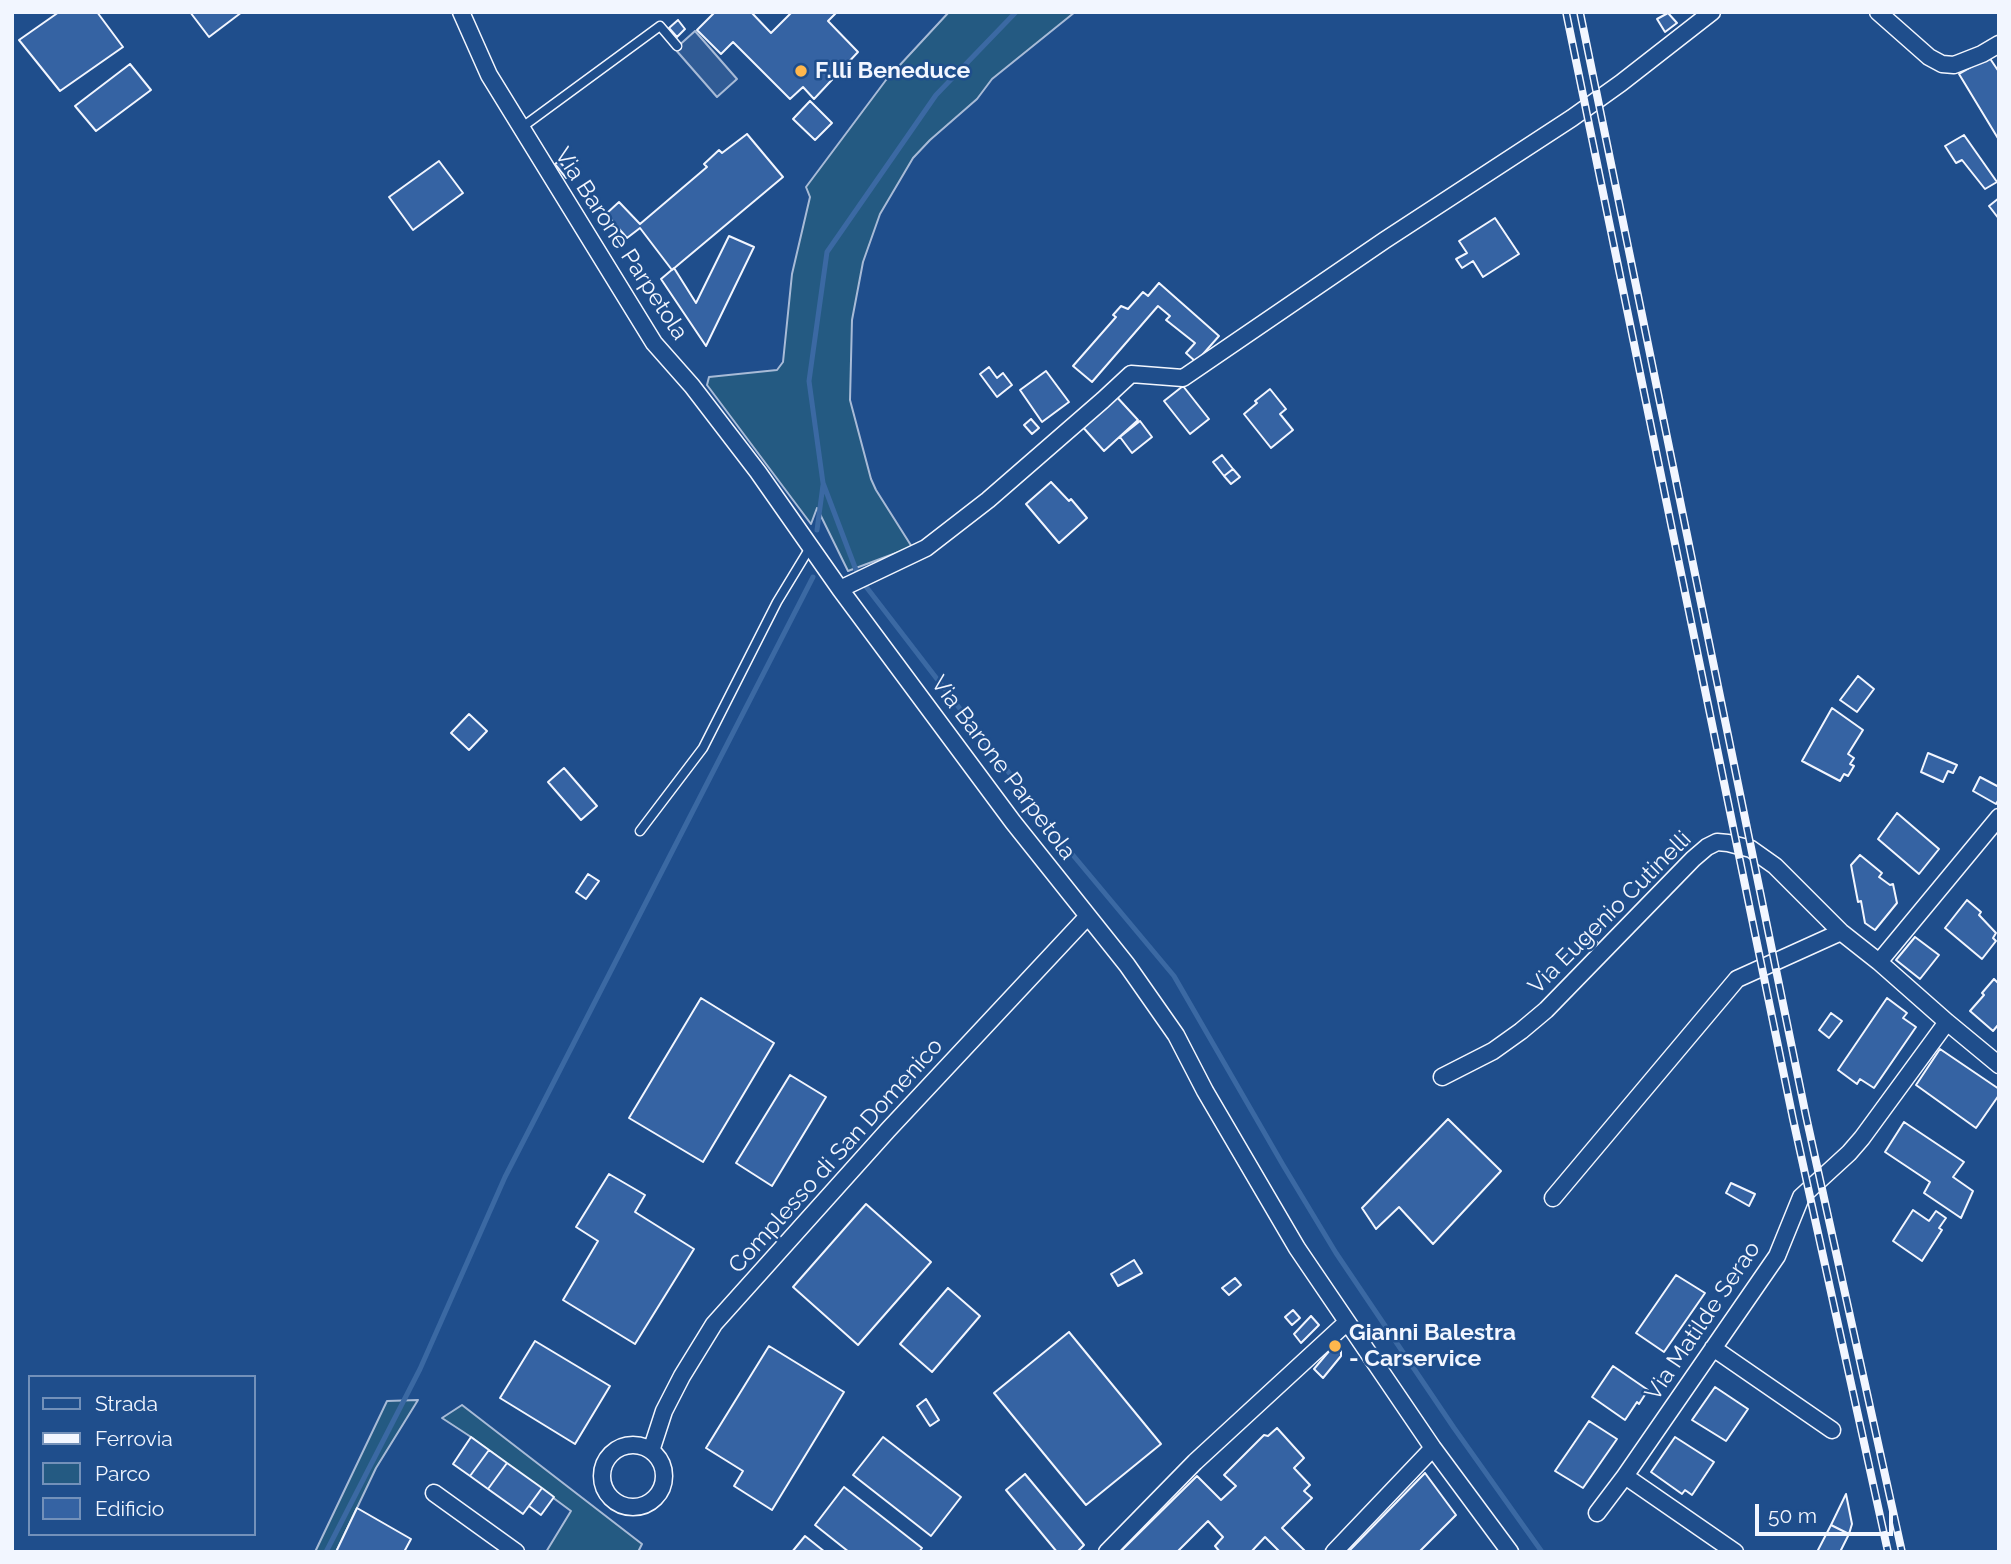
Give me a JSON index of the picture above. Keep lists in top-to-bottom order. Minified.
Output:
{"streets":{"street":["Via Barone Parpetola","Via Eugenio Cutinelli","Complesso di San Domenico","Via Matilde Serao"]},"crossings":[["Via Barone Parpetola","Complesso di San Domenico"],["Via Eugenio Cutinelli","Via Matilde Serao"]],"places":["F.lli Beneduce","Gianni Balestra - Carservice"],"legend":["Strada","Ferrovia","Parco","Edificio"],"scale_bar":"50 m"}
